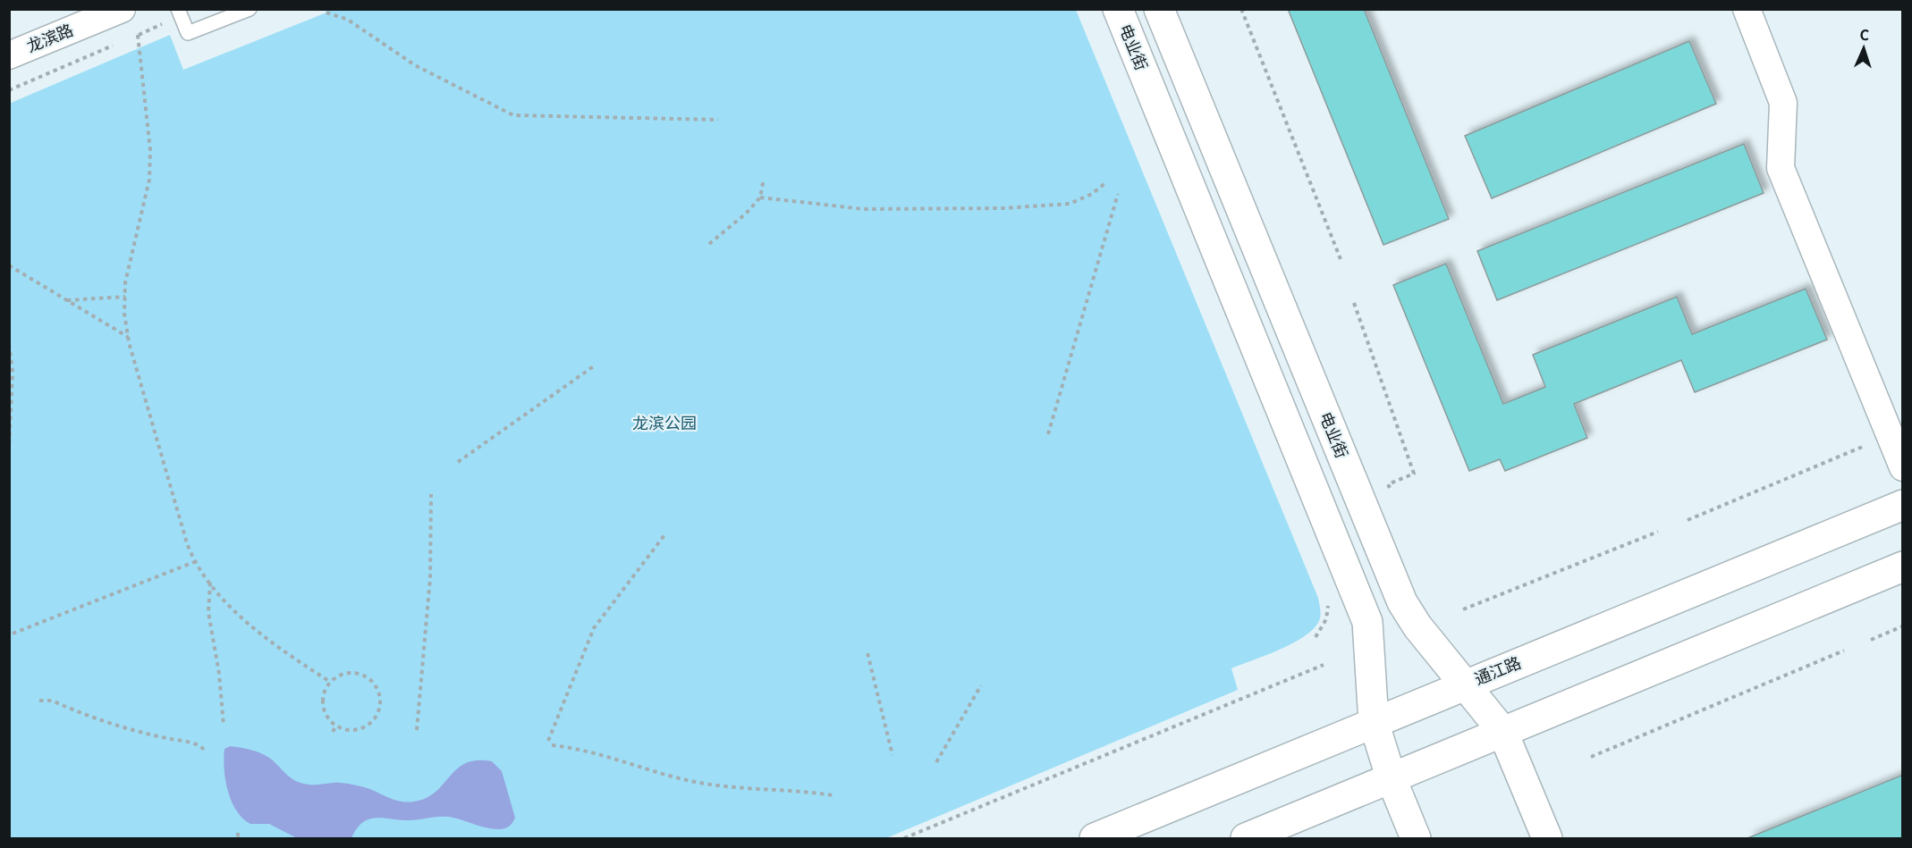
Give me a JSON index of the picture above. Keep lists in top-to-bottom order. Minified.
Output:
{"streets":{"main road":["电业街","通江路"],"street":["龙滨路"]},"crossings":[["电业街","通江路"]],"parks":["龙滨公园"],"north":"top"}
